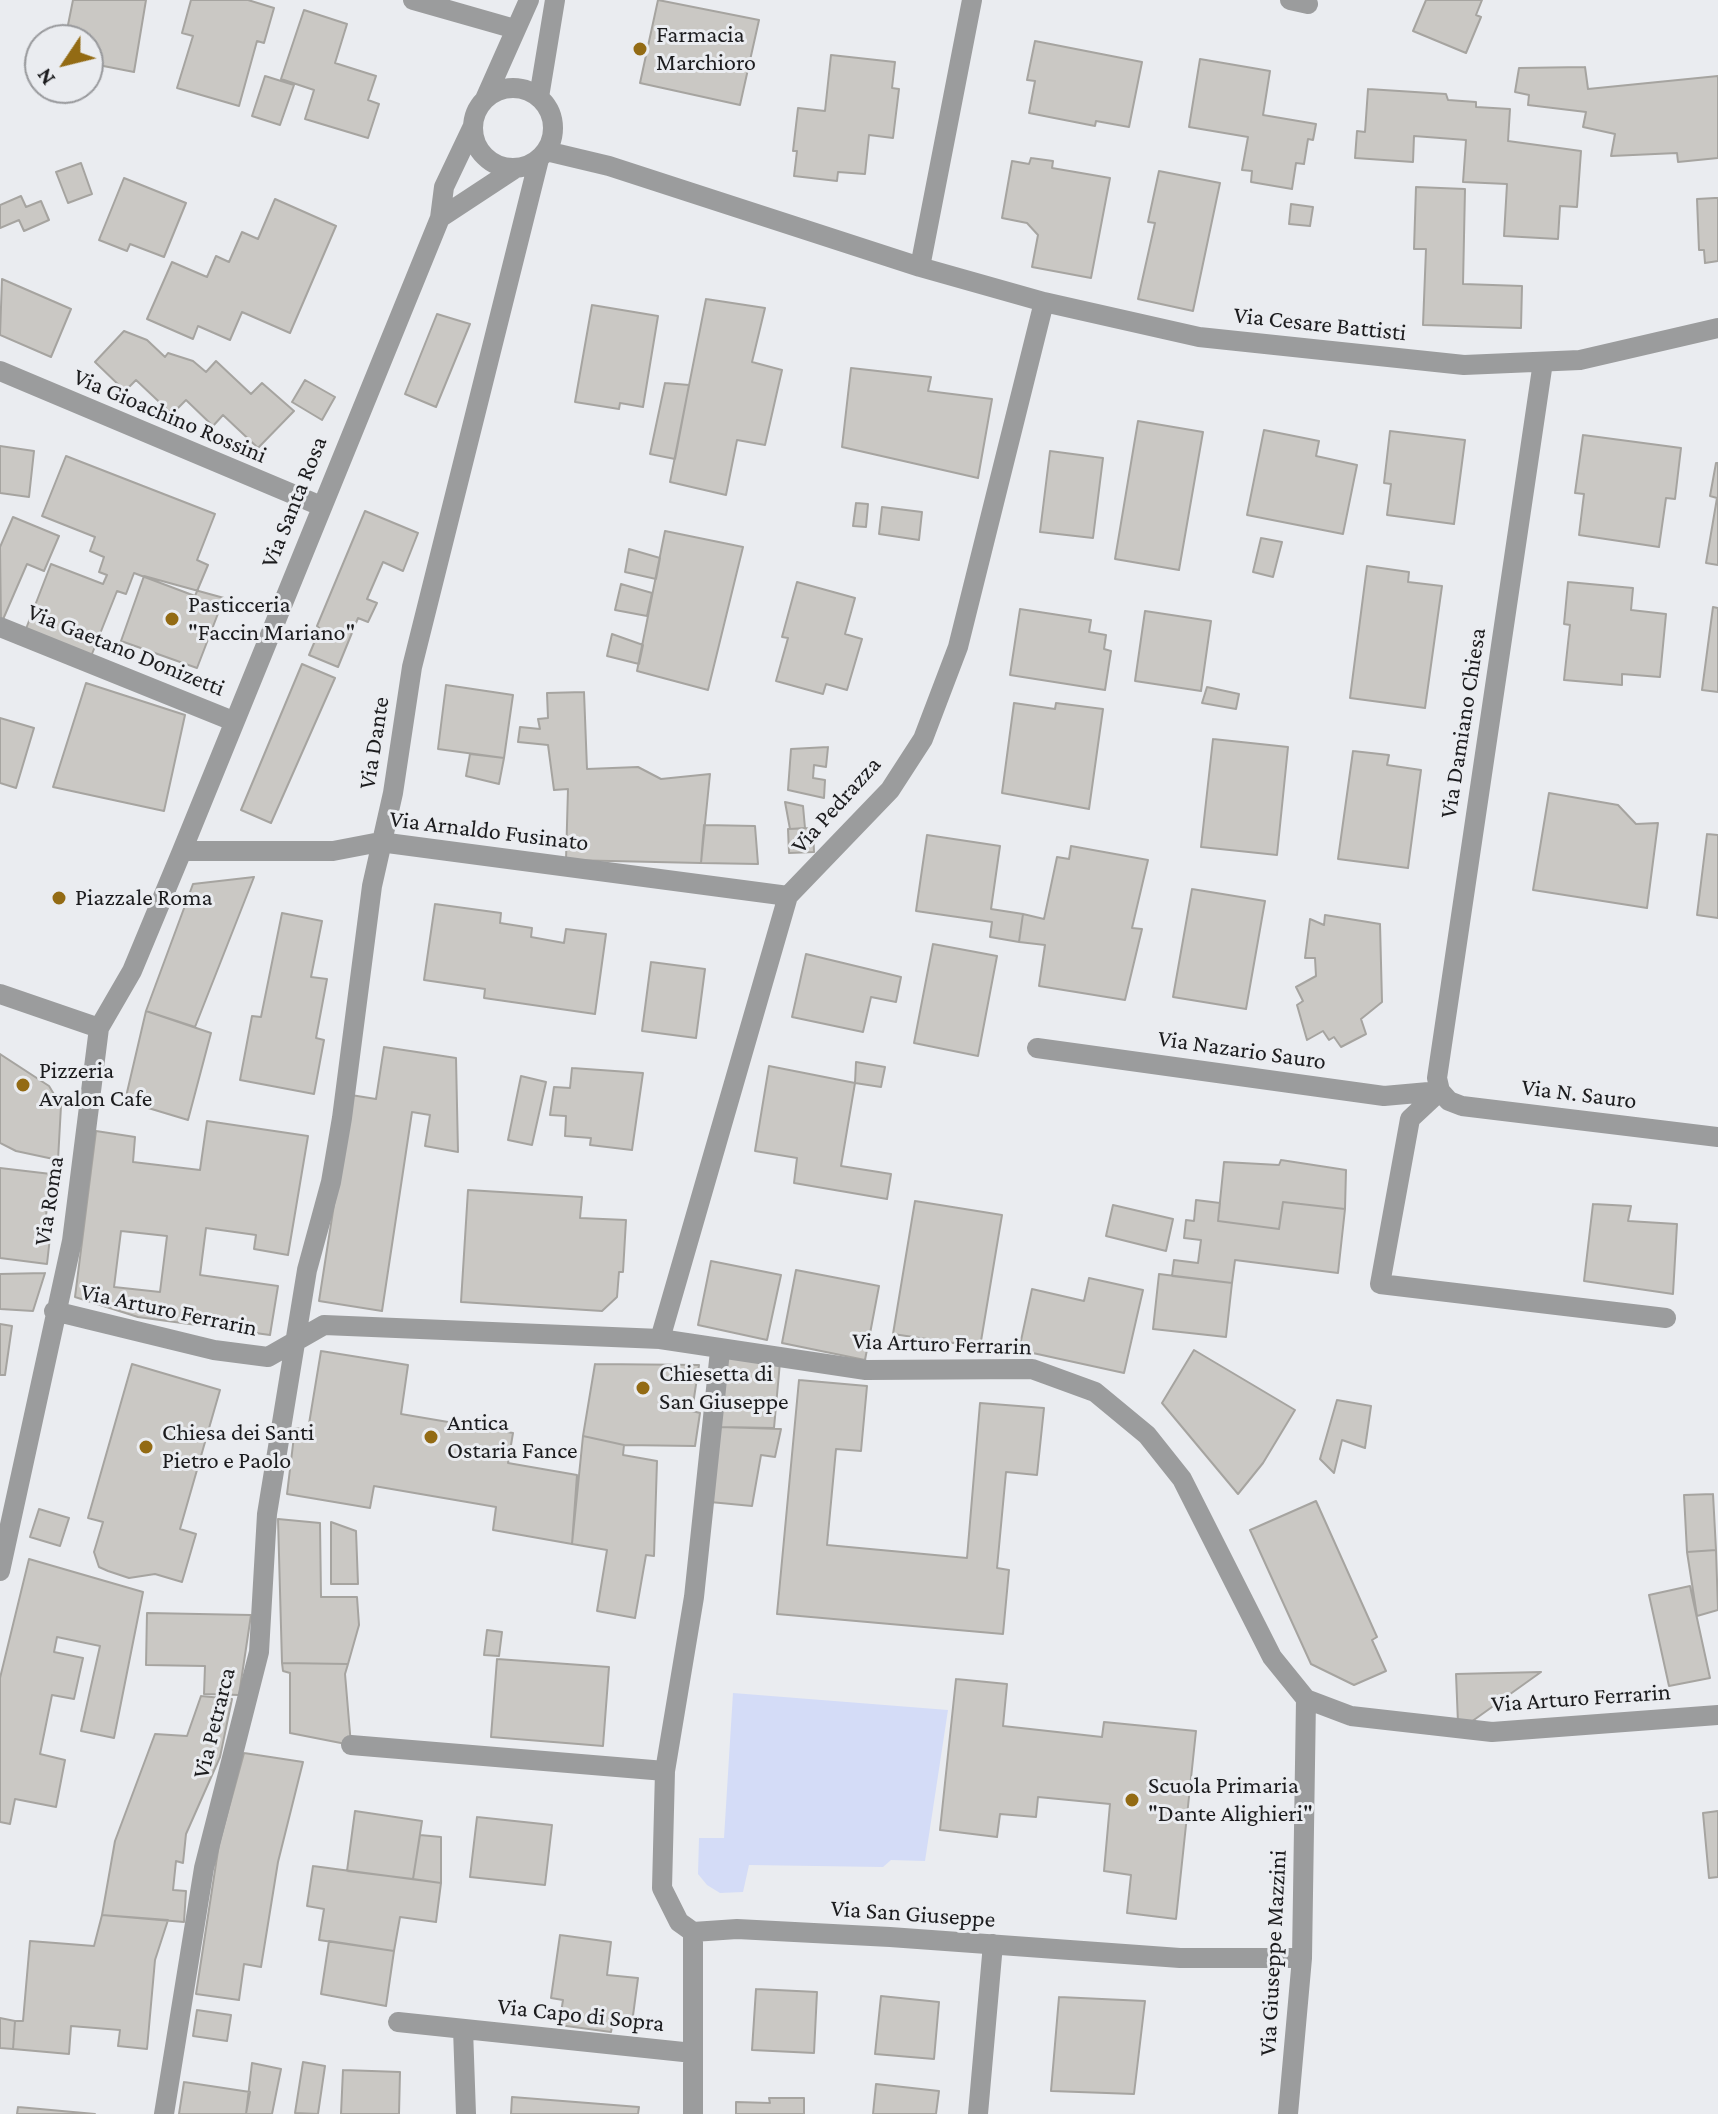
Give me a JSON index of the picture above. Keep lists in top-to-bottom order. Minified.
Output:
{"streets":{"street":["Via Cesare Battisti","Via Gioachino Rossini","Via Santa Rosa","Via Gaetano Donizetti","Via Damiano Chiesa","Via Dante","Via Pedrazza","Via Arnaldo Fusinato","Via Nazario Sauro","Via N. Sauro","Via Roma","Via Arturo Ferrarin","Via Petrarca","Via San Giuseppe","Via Giuseppe Mazzini","Via Capo di Sopra"]},"crossings":[["Via Cesare Battisti","Via Santa Rosa"],["Via Cesare Battisti","Via Damiano Chiesa"],["Via Cesare Battisti","Via Dante"],["Via Cesare Battisti","Via Pedrazza"],["Via Gioachino Rossini","Via Santa Rosa"],["Via Santa Rosa","Via Gaetano Donizetti"],["Via Santa Rosa","Via Dante"],["Via Santa Rosa","Via Arnaldo Fusinato"],["Via Santa Rosa","Via Roma"],["Via Damiano Chiesa","Via Nazario Sauro"],["Via Damiano Chiesa","Via N. Sauro"],["Via Dante","Via Arnaldo Fusinato"],["Via Dante","Via Arturo Ferrarin"],["Via Dante","Via Petrarca"],["Via Pedrazza","Via Arnaldo Fusinato"],["Via Pedrazza","Via Arturo Ferrarin"],["Via Arnaldo Fusinato","Via Roma"],["Via Nazario Sauro","Via N. Sauro"],["Via Roma","Via Arturo Ferrarin"],["Via Arturo Ferrarin","Via Petrarca"],["Via Arturo Ferrarin","Via Giuseppe Mazzini"],["Via San Giuseppe","Via Giuseppe Mazzini"],["Via San Giuseppe","Via Capo di Sopra"]],"places":["Farmacia Marchioro","Pasticceria \"Faccin Mariano\"","Piazzale Roma","Pizzeria Avalon Cafe","Chiesetta di San Giuseppe","Antica Ostaria Fance","Chiesa dei Santi Pietro e Paolo","Scuola Primaria \"Dante Alighieri\""],"north":"bottom left"}
